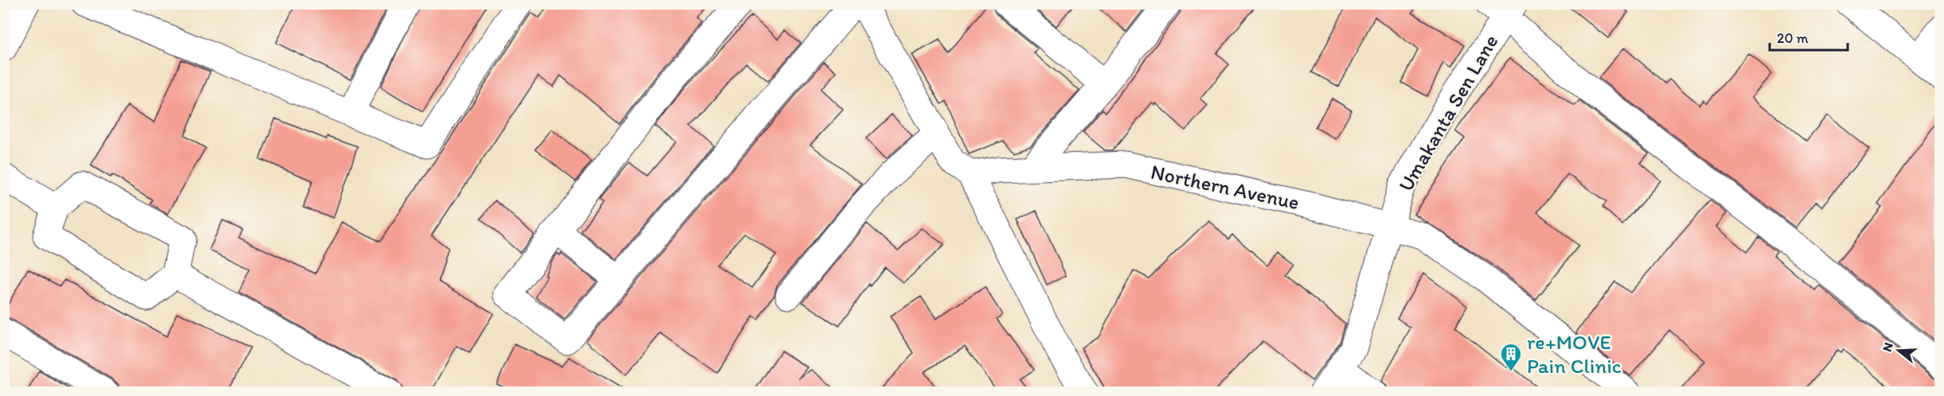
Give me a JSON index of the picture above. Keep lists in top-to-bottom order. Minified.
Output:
{"streets":{"street":["Umakanta Sen Lane","Northern Avenue"]},"crossings":[["Umakanta Sen Lane","Northern Avenue"]],"places":{"building":["re+MOVE Pain Clinic"]},"scale_bar":"20 m","north":"left"}
